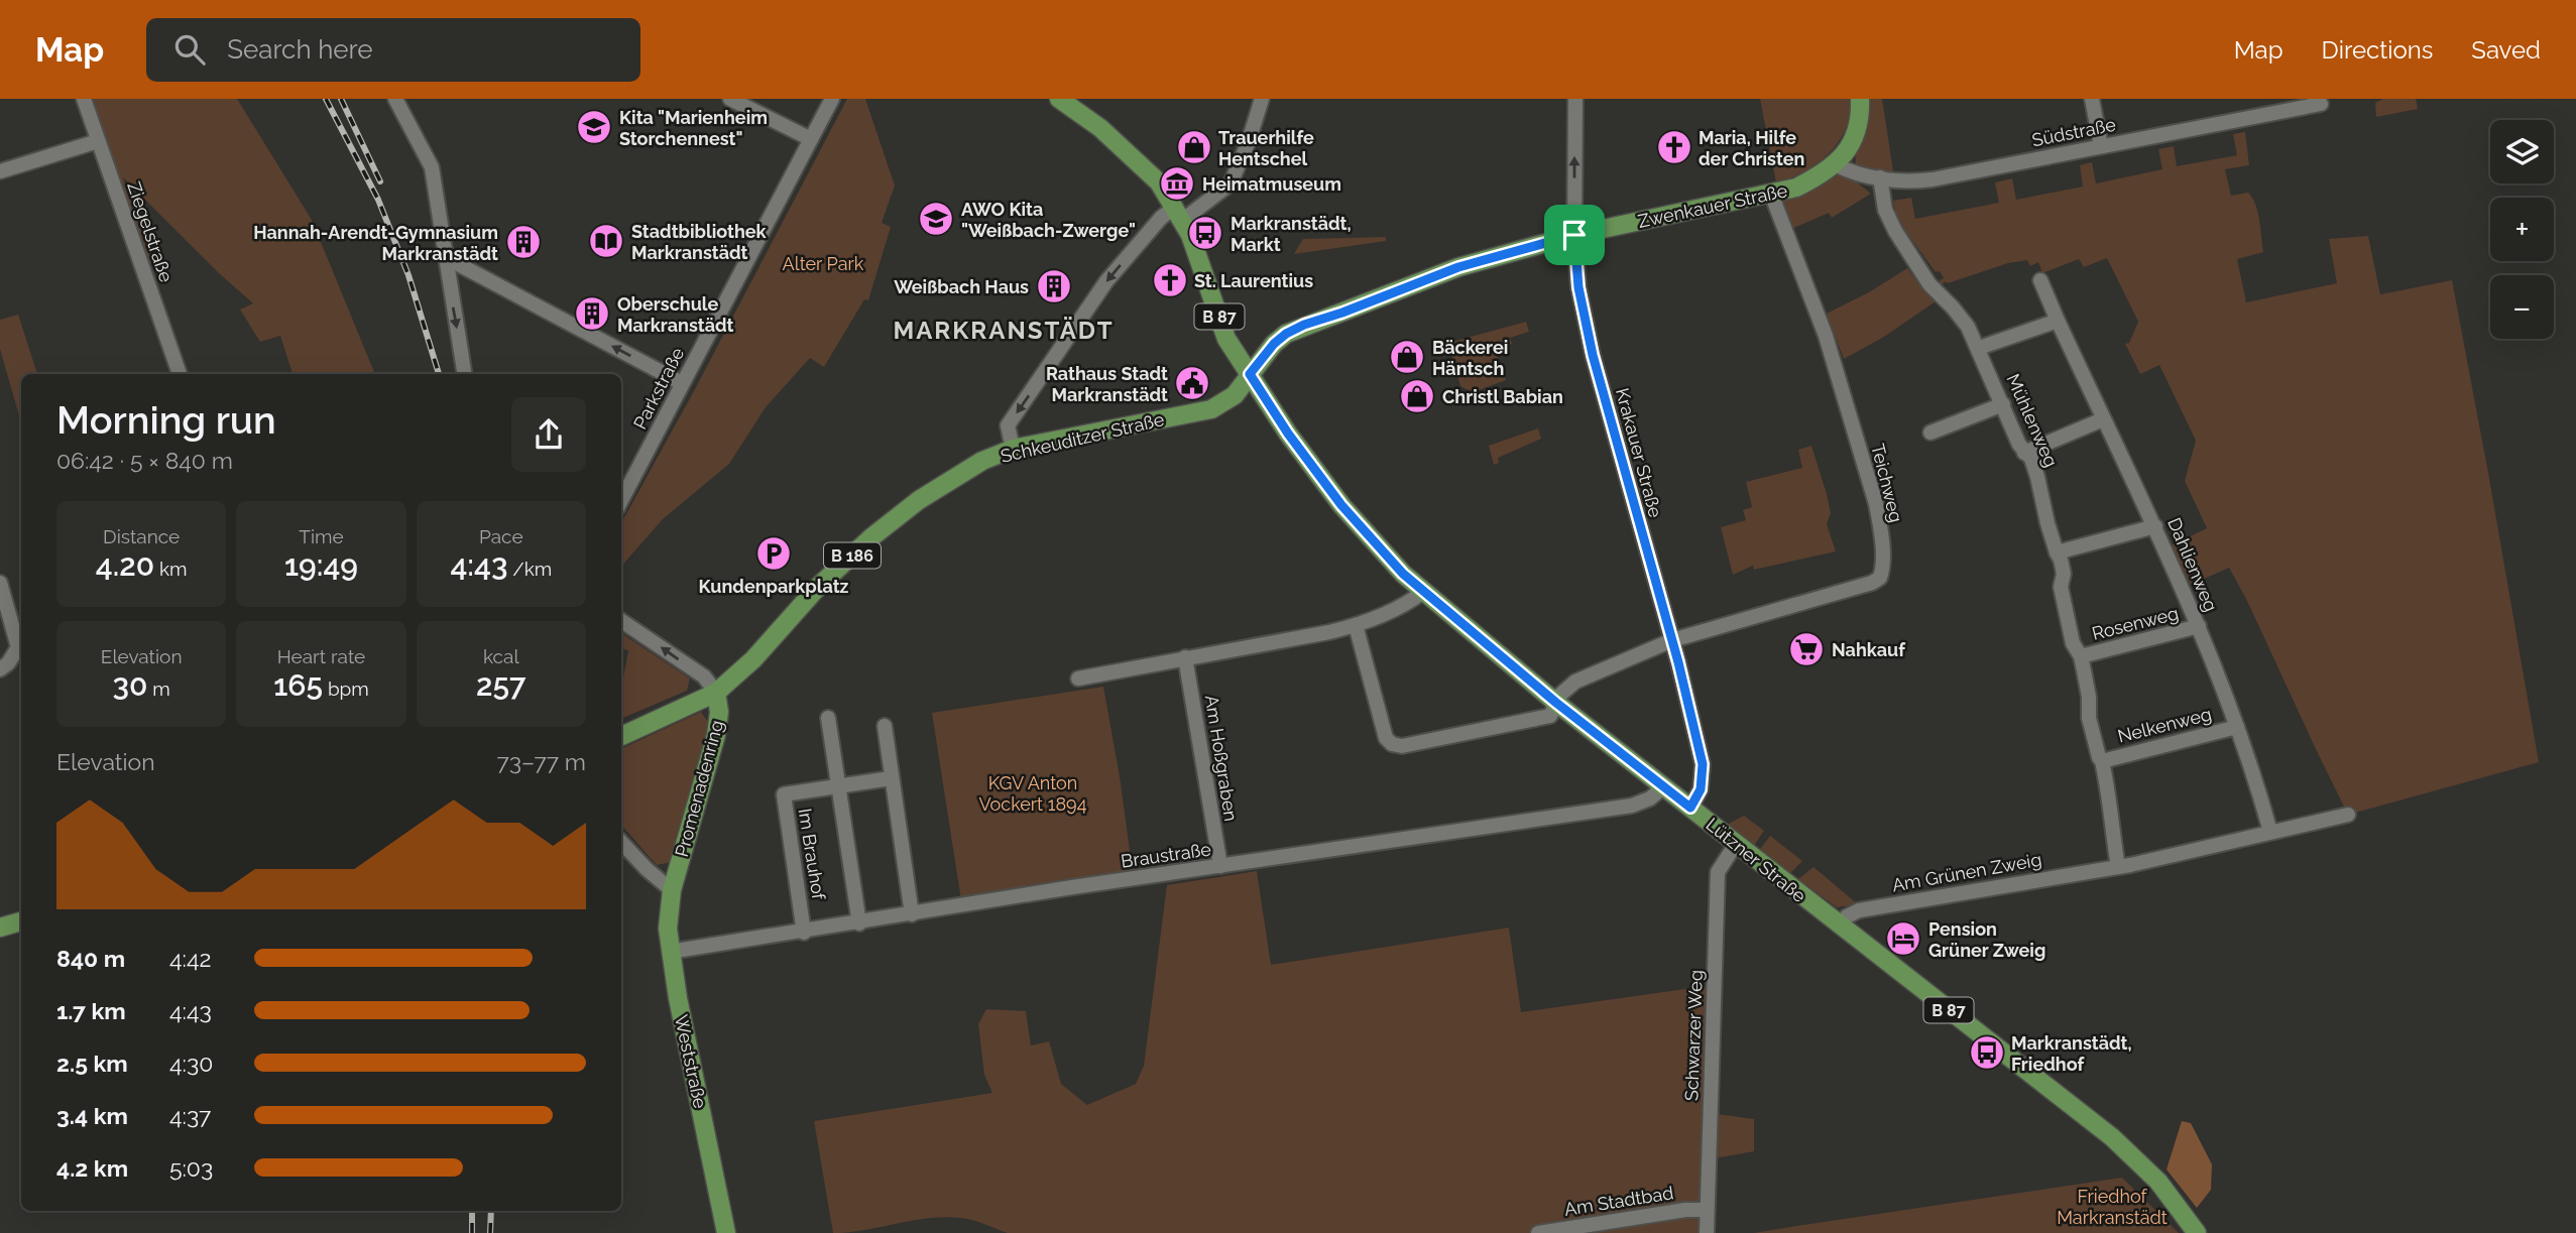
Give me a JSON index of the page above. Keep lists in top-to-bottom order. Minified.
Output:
{"streets":{"main road":["Zwenkauer Straße","B 87","Schkeuditzer Straße","B 186","Promenadenring","Lützner Straße","Weststraße"],"street":["Südstraße","Ziegelstraße","Parkstraße","Mühlenweg","Krakauer Straße","Teichweg","Dahlienweg","Rosenweg","Nelkenweg","Am Hoßgraben","Im Brauhof","Braustraße","Am Grünen Zweig","Schwarzer Weg","Am Stadtbad"]},"crossings":[["Südstraße","Zwenkauer Straße"],["Südstraße","Mühlenweg"],["Zwenkauer Straße","B 87"],["Zwenkauer Straße","Schkeuditzer Straße"],["Zwenkauer Straße","Krakauer Straße"],["Zwenkauer Straße","Teichweg"],["Zwenkauer Straße","Lützner Straße"],["B 87","Schkeuditzer Straße"],["B 87","Lützner Straße"],["Mühlenweg","Rosenweg"],["Mühlenweg","Nelkenweg"],["Mühlenweg","Am Grünen Zweig"],["Schkeuditzer Straße","Promenadenring"],["Schkeuditzer Straße","Lützner Straße"],["Krakauer Straße","Teichweg"],["Krakauer Straße","Lützner Straße"],["Teichweg","Lützner Straße"],["Dahlienweg","Rosenweg"],["Dahlienweg","Nelkenweg"],["Am Hoßgraben","Braustraße"],["Promenadenring","Weststraße"],["Im Brauhof","Braustraße"],["Braustraße","Lützner Straße"],["Braustraße","Weststraße"],["Lützner Straße","Am Grünen Zweig"],["Lützner Straße","Schwarzer Weg"],["Schwarzer Weg","Am Stadtbad"]],"districts":["MARKRANSTÄDT"],"parks":["Alter Park","KGV Anton Vockert 1894","Friedhof Markranstädt"],"places":{"school or university":["Kita \"Marienheim Storchennest\"","AWO Kita \"Weißbach-Zwerge\""],"shop":["Trauerhilfe Hentschel","Bäckerei Häntsch","Christl Babian"],"church":["Maria, Hilfe der Christen","St. Laurentius"],"museum":["Heimatmuseum"],"bus stop":["Markranstädt, Markt","Markranstädt, Friedhof"],"library":["Stadtbibliothek Markranstädt"],"building":["Hannah-Arendt-Gymnasium Markranstädt","Weißbach Haus","Oberschule Markranstädt"],"public building":["Rathaus Stadt Markranstädt"],"parking":["Kundenparkplatz"],"supermarket":["Nahkauf"],"hotel":["Pension Grüner Zweig"]},"page":{"header":"Map","search":"Search here","nav":["Map","Directions","Saved"],"map_buttons":["+","−"],"heading":["Morning run","06:42 · 5 × 840 m"],"stats":[["Distance","4.20 km"],["Time","19:49"],["Pace","4:43 /km"],["Elevation","30 m"],["Heart rate","165 bpm"],["kcal","257"]],"chart":["Elevation","73–77 m"],"list":[{"name":"840 m","note":"4:42"},{"name":"1.7 km","note":"4:43"},{"name":"2.5 km","note":"4:30"},{"name":"3.4 km","note":"4:37"},{"name":"4.2 km","note":"5:03"}]}}
